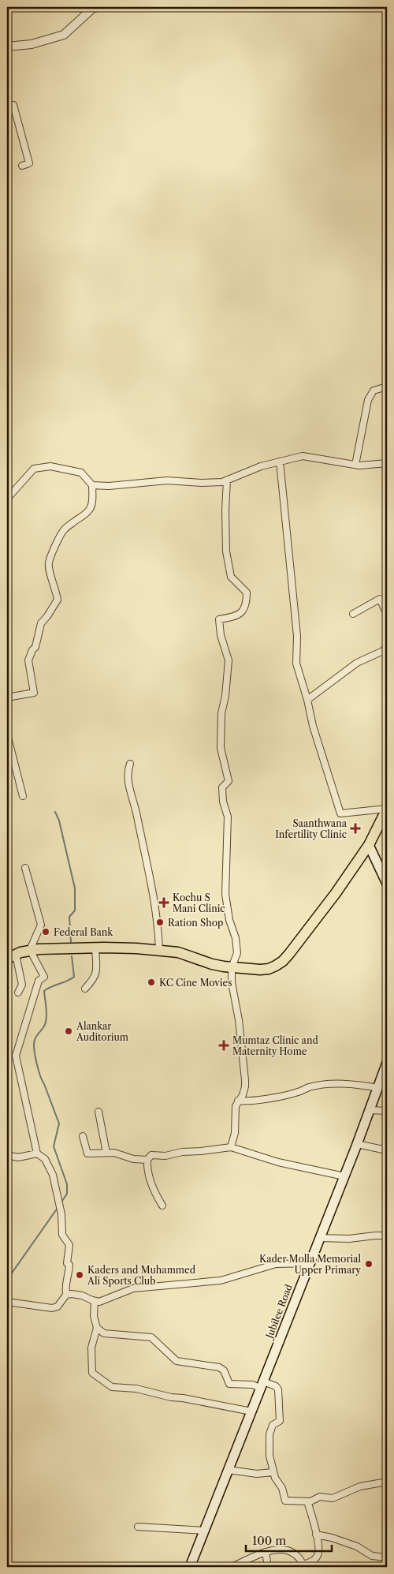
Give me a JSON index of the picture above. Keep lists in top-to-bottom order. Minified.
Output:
{"streets":{"main road":["Jubilee Road"]},"places":{"health":["Saanthwana Infertility Clinic","Kochu S Mani Clinic","Mumtaz Clinic and Maternity Home"],"other":["Ration Shop","Federal Bank","KC Cine Movies","Alankar Auditorium","Kader Molla Memorial Upper Primary","Kaders and Muhammed Ali Sports Club"]},"scale_bar":"100 m"}
